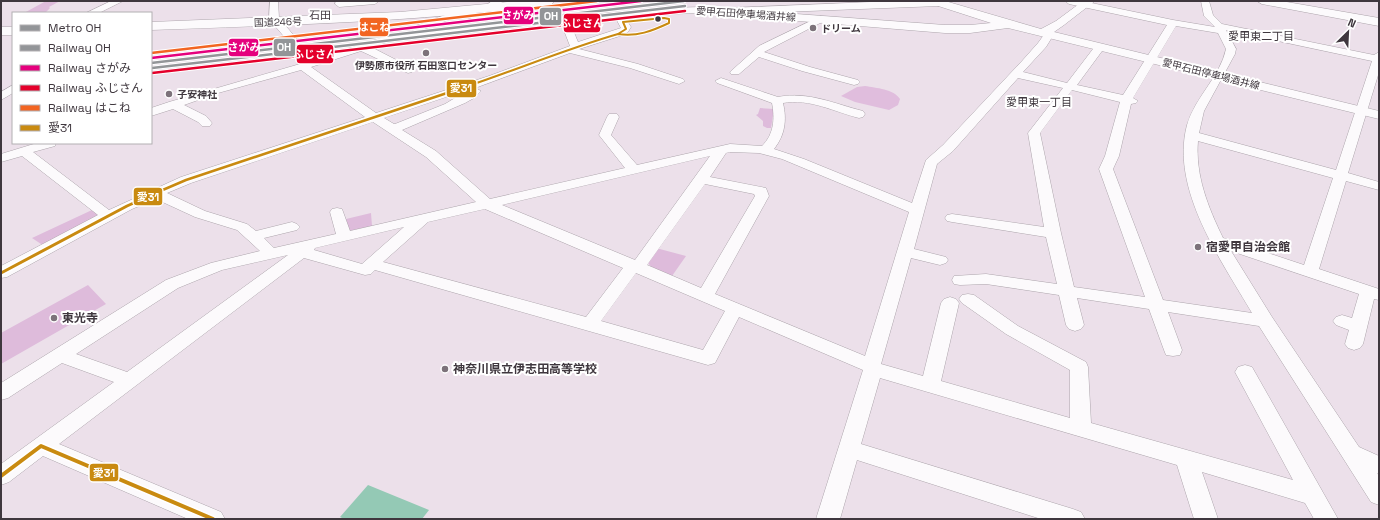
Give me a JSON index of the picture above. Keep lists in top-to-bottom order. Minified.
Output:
{"streets":{"highway":["国道246号"],"main road":["愛甲石田停車場酒井線"]},"crossings":[["愛甲石田停車場酒井線","国道246号"]],"districts":["石田","愛甲東二丁目","愛甲東一丁目"],"places":["ドリーム","伊勢原市役所 石田窓口センター","子安神社","宿愛甲自治会館","東光寺","神奈川県立伊志田高等学校"],"lines":["metro line OH","rail line さがみ","rail line はこね","rail line OH","rail line ふじさん","transit line 愛31"],"legend":["Metro OH","Railway OH","Railway さがみ","Railway ふじさん","Railway はこね","愛31"],"north":"top right"}
